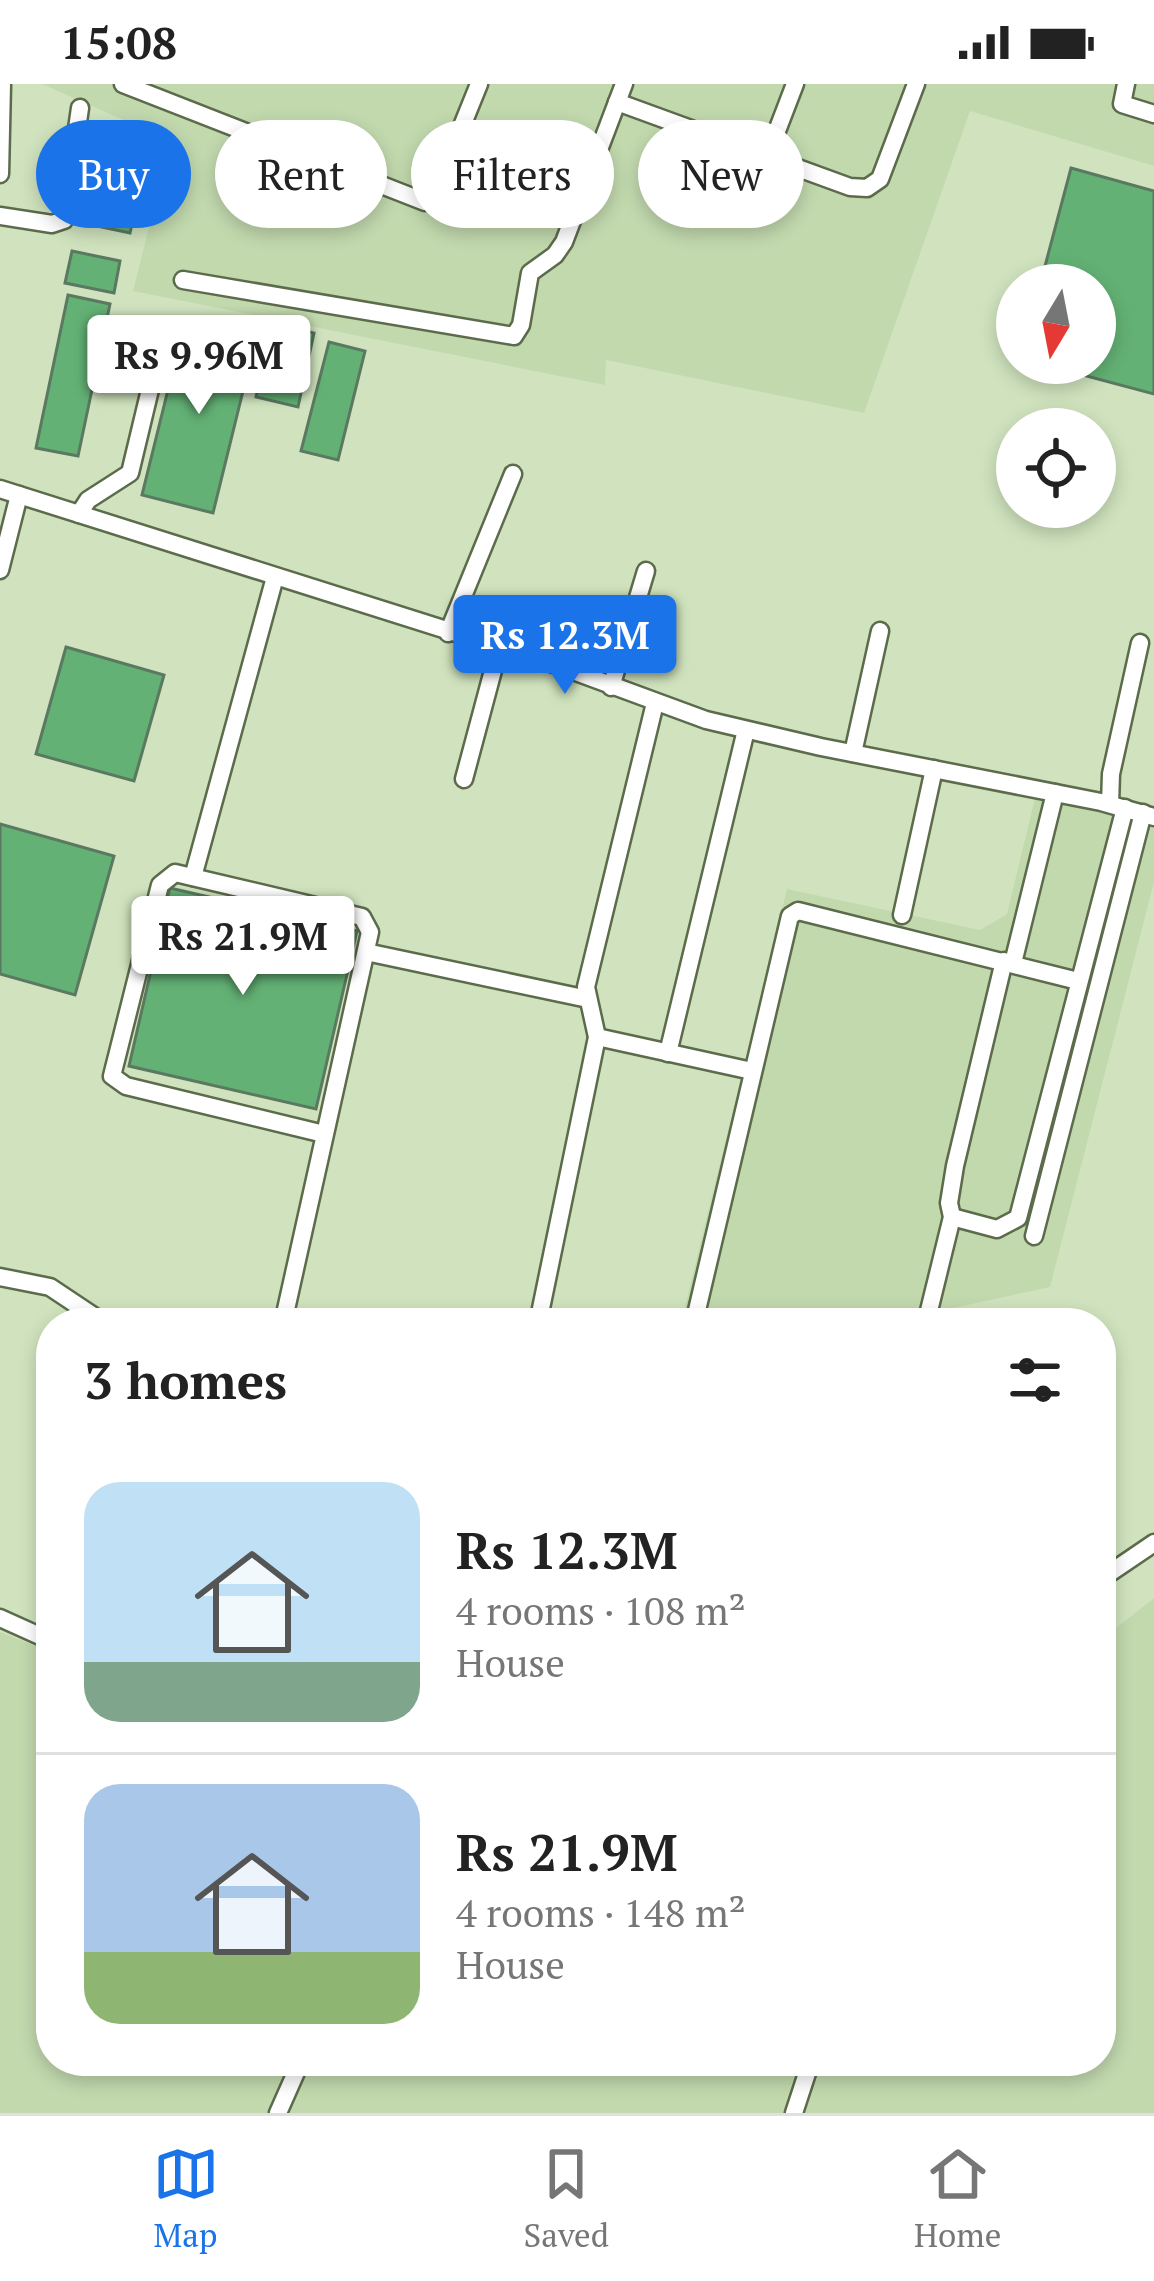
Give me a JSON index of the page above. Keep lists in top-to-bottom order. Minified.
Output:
{"north":"bottom","page":{"status":"15:08","chip":["Buy","Rent","Filters","New"],"price":["Rs 9.96M","Rs 12.3M","Rs 21.9M"],"heading":"3 homes","list":[{"name":"Rs 12.3M","note":"4 rooms · 108 m² · House"},{"name":"Rs 21.9M","note":"4 rooms · 148 m² · House"}],"tabs":["Map","Saved","Home"]}}
